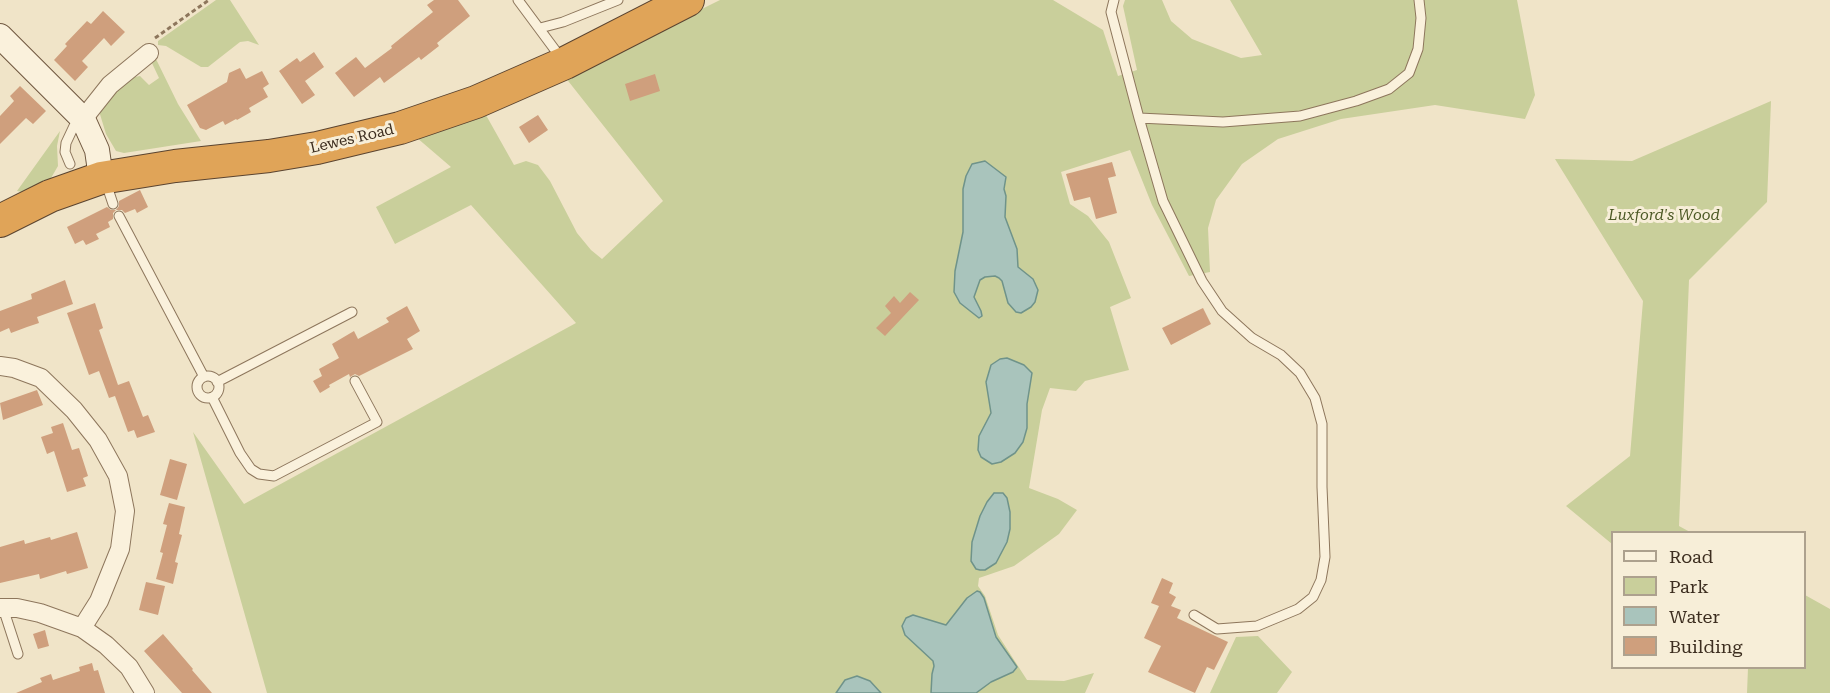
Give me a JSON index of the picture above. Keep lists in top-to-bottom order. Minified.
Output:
{"streets":{"highway":["Lewes Road"]},"parks":["Luxford's Wood"],"legend":["Road","Park","Water","Building"]}
